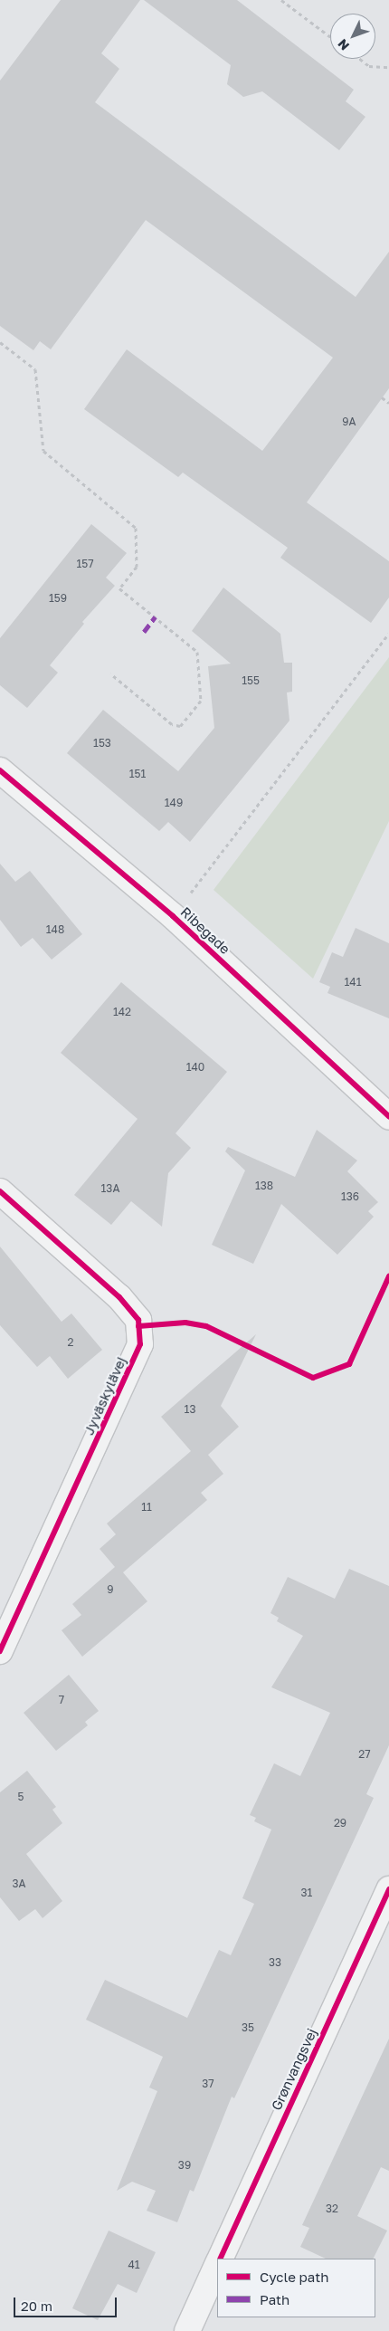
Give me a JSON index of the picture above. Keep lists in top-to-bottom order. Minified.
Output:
{"streets":{"street":["Ribegade","Jyväskylävej","Grønvangsvej"]},"house_numbers":["9A","157","159","155","153","151","149","148","141","142","140","138","13A","136","2","13","11","9","7","27","5","29","3A","31","33","35","37","39","32","41"],"legend":["Cycle path","Path"],"scale_bar":"20 m","north":"bottom left"}
